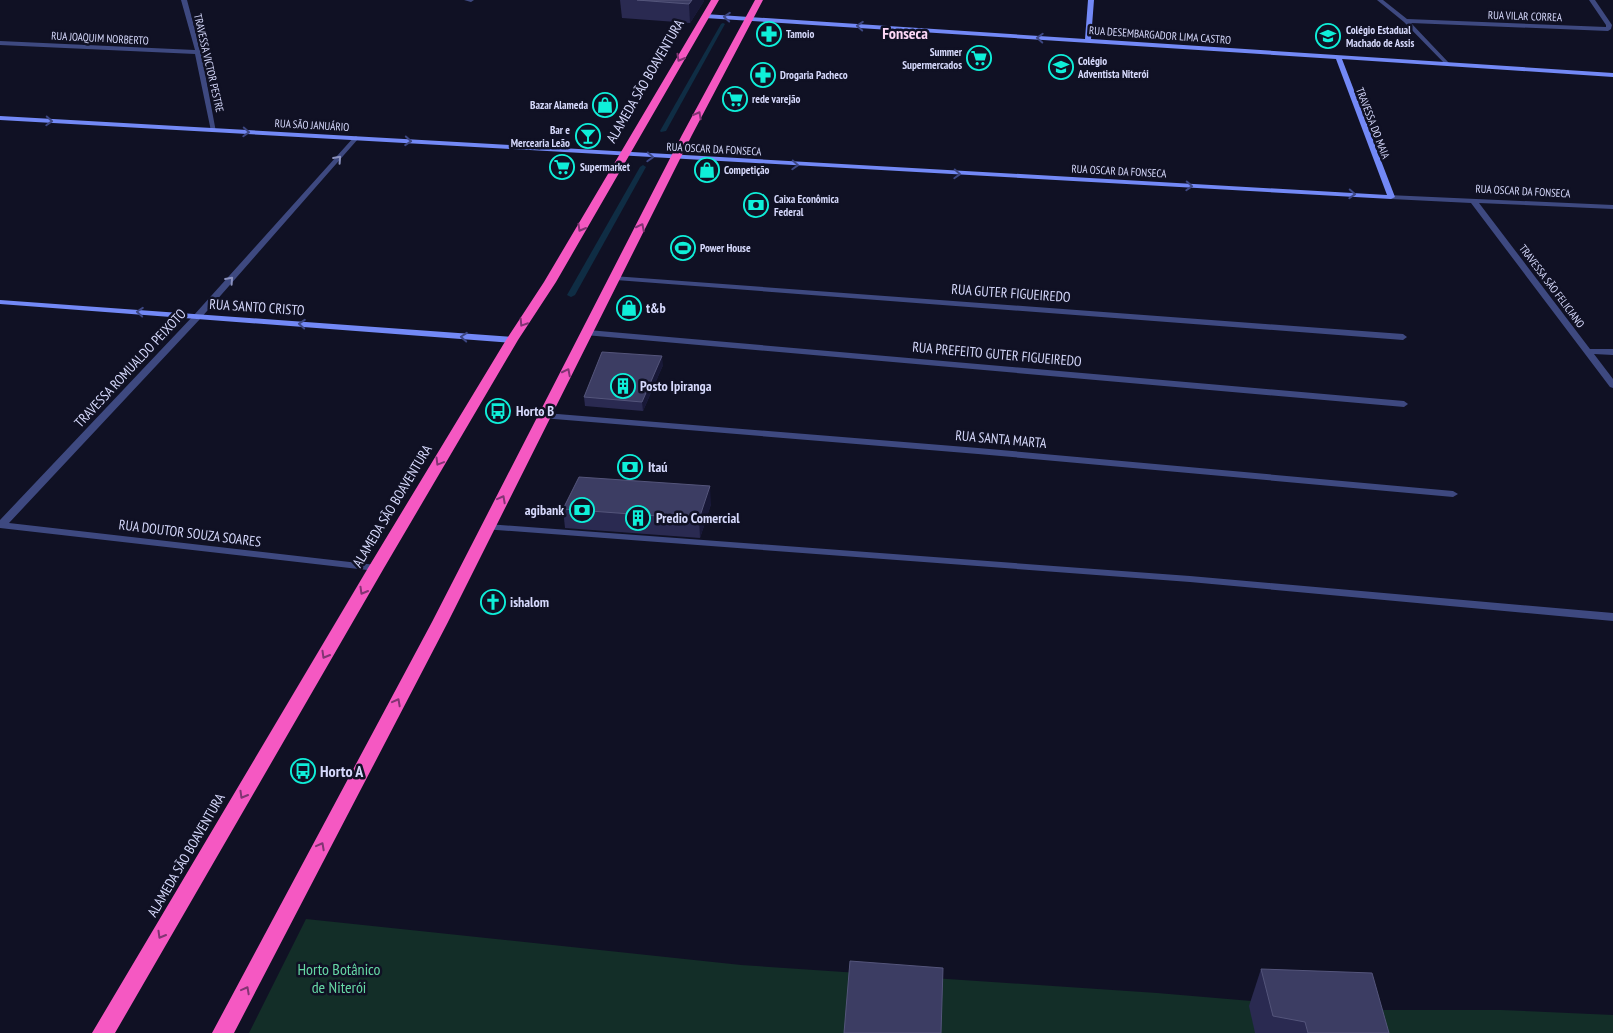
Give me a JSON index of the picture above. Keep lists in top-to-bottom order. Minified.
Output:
{"streets":{"highway":["ALAMEDA SÃO BOAVENTURA"],"street":["RUA VILAR CORREA","RUA DESEMBARGADOR LIMA CASTRO","RUA JOAQUIM NORBERTO","TRAVESSA VICTOR PESTRE","TRAVESSA DO MAIA","RUA SÃO JANUÁRIO","RUA OSCAR DA FONSECA","TRAVESSA SÃO FELICIANO","RUA GUTER FIGUEIREDO","RUA SANTO CRISTO","RUA PREFEITO GUTER FIGUEIREDO","TRAVESSA ROMUALDO PEIXOTO","RUA SANTA MARTA","RUA DOUTOR SOUZA SOARES"]},"crossings":[["RUA DESEMBARGADOR LIMA CASTRO","ALAMEDA SÃO BOAVENTURA"],["RUA DESEMBARGADOR LIMA CASTRO","TRAVESSA DO MAIA"],["RUA JOAQUIM NORBERTO","TRAVESSA VICTOR PESTRE"],["TRAVESSA VICTOR PESTRE","RUA SÃO JANUÁRIO"],["ALAMEDA SÃO BOAVENTURA","RUA SÃO JANUÁRIO"],["ALAMEDA SÃO BOAVENTURA","RUA OSCAR DA FONSECA"],["ALAMEDA SÃO BOAVENTURA","RUA SANTO CRISTO"],["ALAMEDA SÃO BOAVENTURA","RUA DOUTOR SOUZA SOARES"],["TRAVESSA DO MAIA","RUA OSCAR DA FONSECA"],["RUA SÃO JANUÁRIO","RUA OSCAR DA FONSECA"],["RUA SÃO JANUÁRIO","TRAVESSA ROMUALDO PEIXOTO"],["RUA OSCAR DA FONSECA","TRAVESSA SÃO FELICIANO"],["RUA SANTO CRISTO","TRAVESSA ROMUALDO PEIXOTO"],["TRAVESSA ROMUALDO PEIXOTO","RUA DOUTOR SOUZA SOARES"]],"one_way":["RUA DESEMBARGADOR LIMA CASTRO","RUA SÃO JANUÁRIO","RUA OSCAR DA FONSECA","RUA SANTO CRISTO","TRAVESSA ROMUALDO PEIXOTO"],"districts":["Fonseca"],"parks":["Horto Botânico de Niterói"],"places":{"pharmacy":["Tamoio","Drogaria Pacheco"],"school or university":["Colégio Estadual Machado de Assis","Colégio Adventista Niterói"],"supermarket":["Summer Supermercados","rede varejão","Supermarket"],"shop":["Bazar Alameda","Competição","t&b"],"bar":["Bar e Mercearia Leão"],"bank":["Caixa Econômica Federal","Itaú","agibank"],"sports":["Power House"],"building":["Posto Ipiranga","Predio Comercial"],"bus stop":["Horto B","Horto A"],"church":["ishalom"]}}
